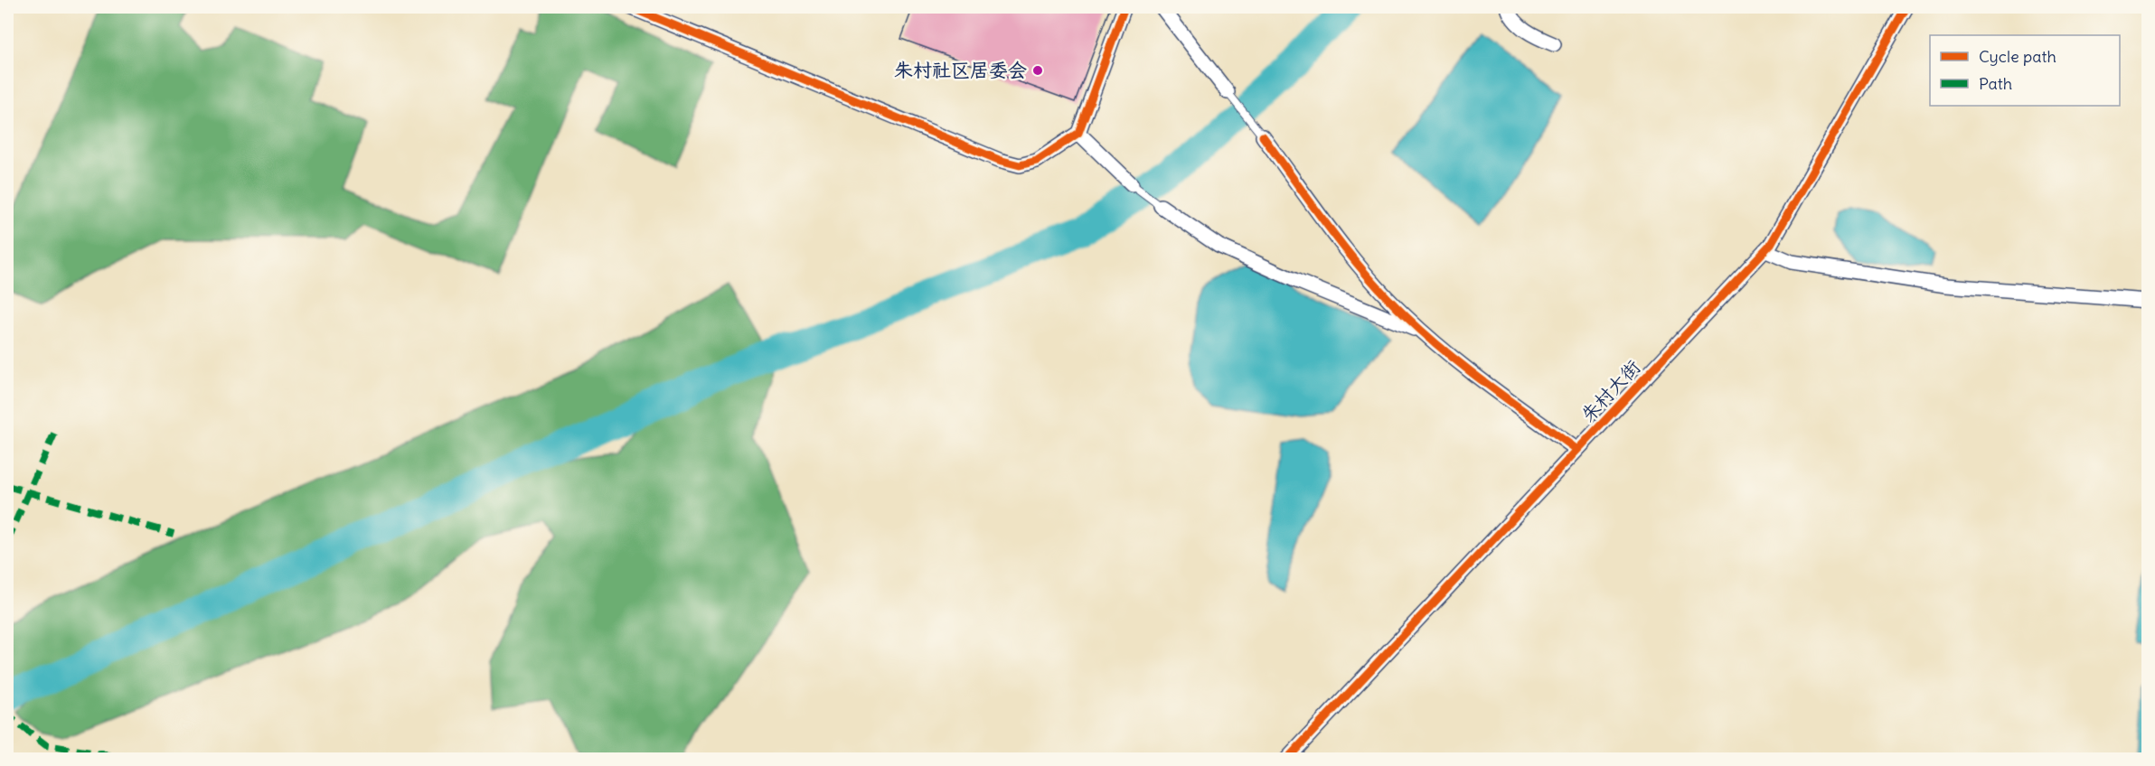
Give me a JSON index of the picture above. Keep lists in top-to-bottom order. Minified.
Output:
{"streets":{"street":["朱村大街"]},"places":["朱村社区居委会"],"legend":["Cycle path","Path"]}
